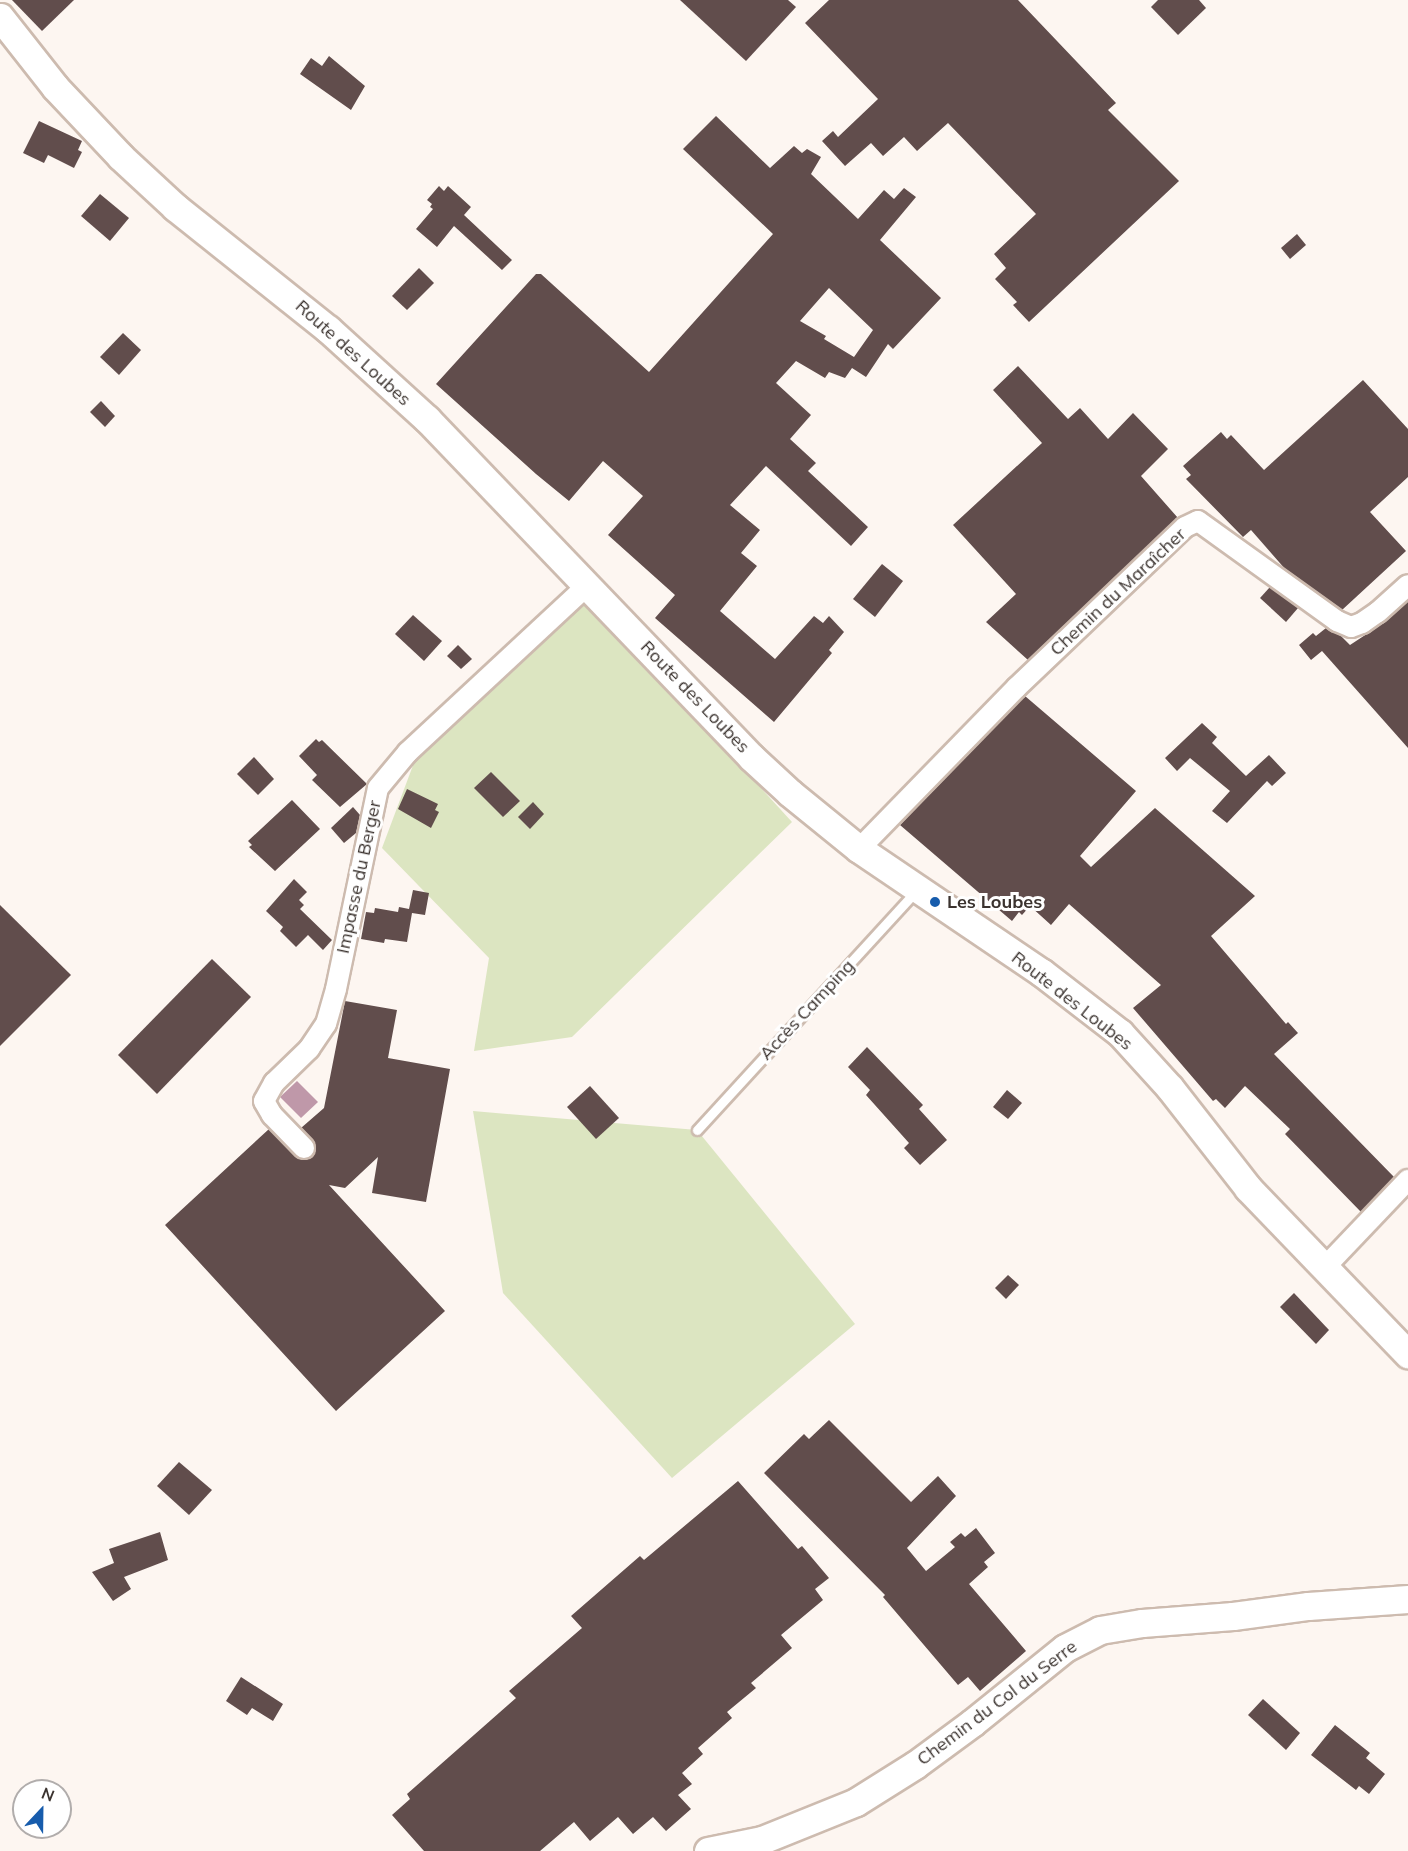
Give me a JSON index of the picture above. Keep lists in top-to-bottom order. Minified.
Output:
{"streets":{"main road":["Route des Loubes","Chemin du Col du Serre"],"street":["Chemin du Maraîcher","Impasse du Berger"],"lane":["Accès Camping"]},"crossings":[["Route des Loubes","Chemin du Maraîcher"],["Route des Loubes","Impasse du Berger"],["Route des Loubes","Accès Camping"]],"places":["Les Loubes"],"north":"top"}
